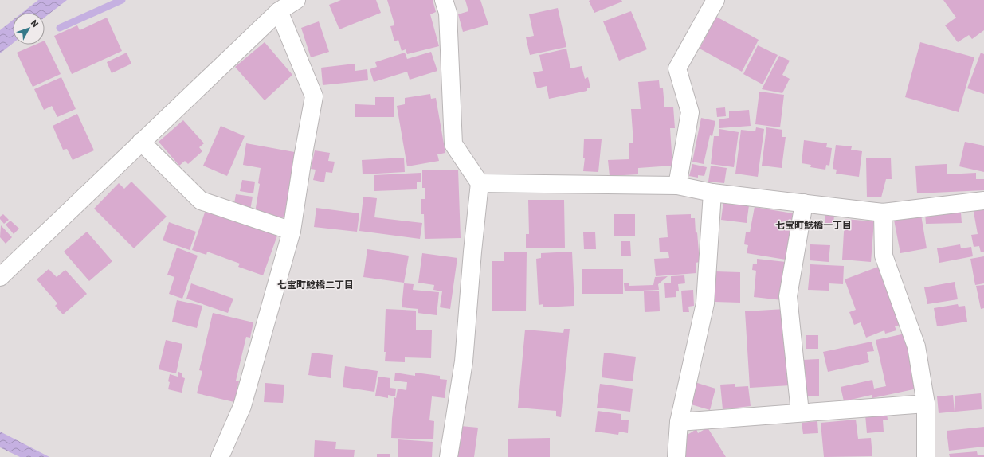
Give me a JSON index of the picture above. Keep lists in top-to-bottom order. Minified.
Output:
{"districts":["七宝町鯰橋一丁目","七宝町鯰橋二丁目"],"north":"top right"}
